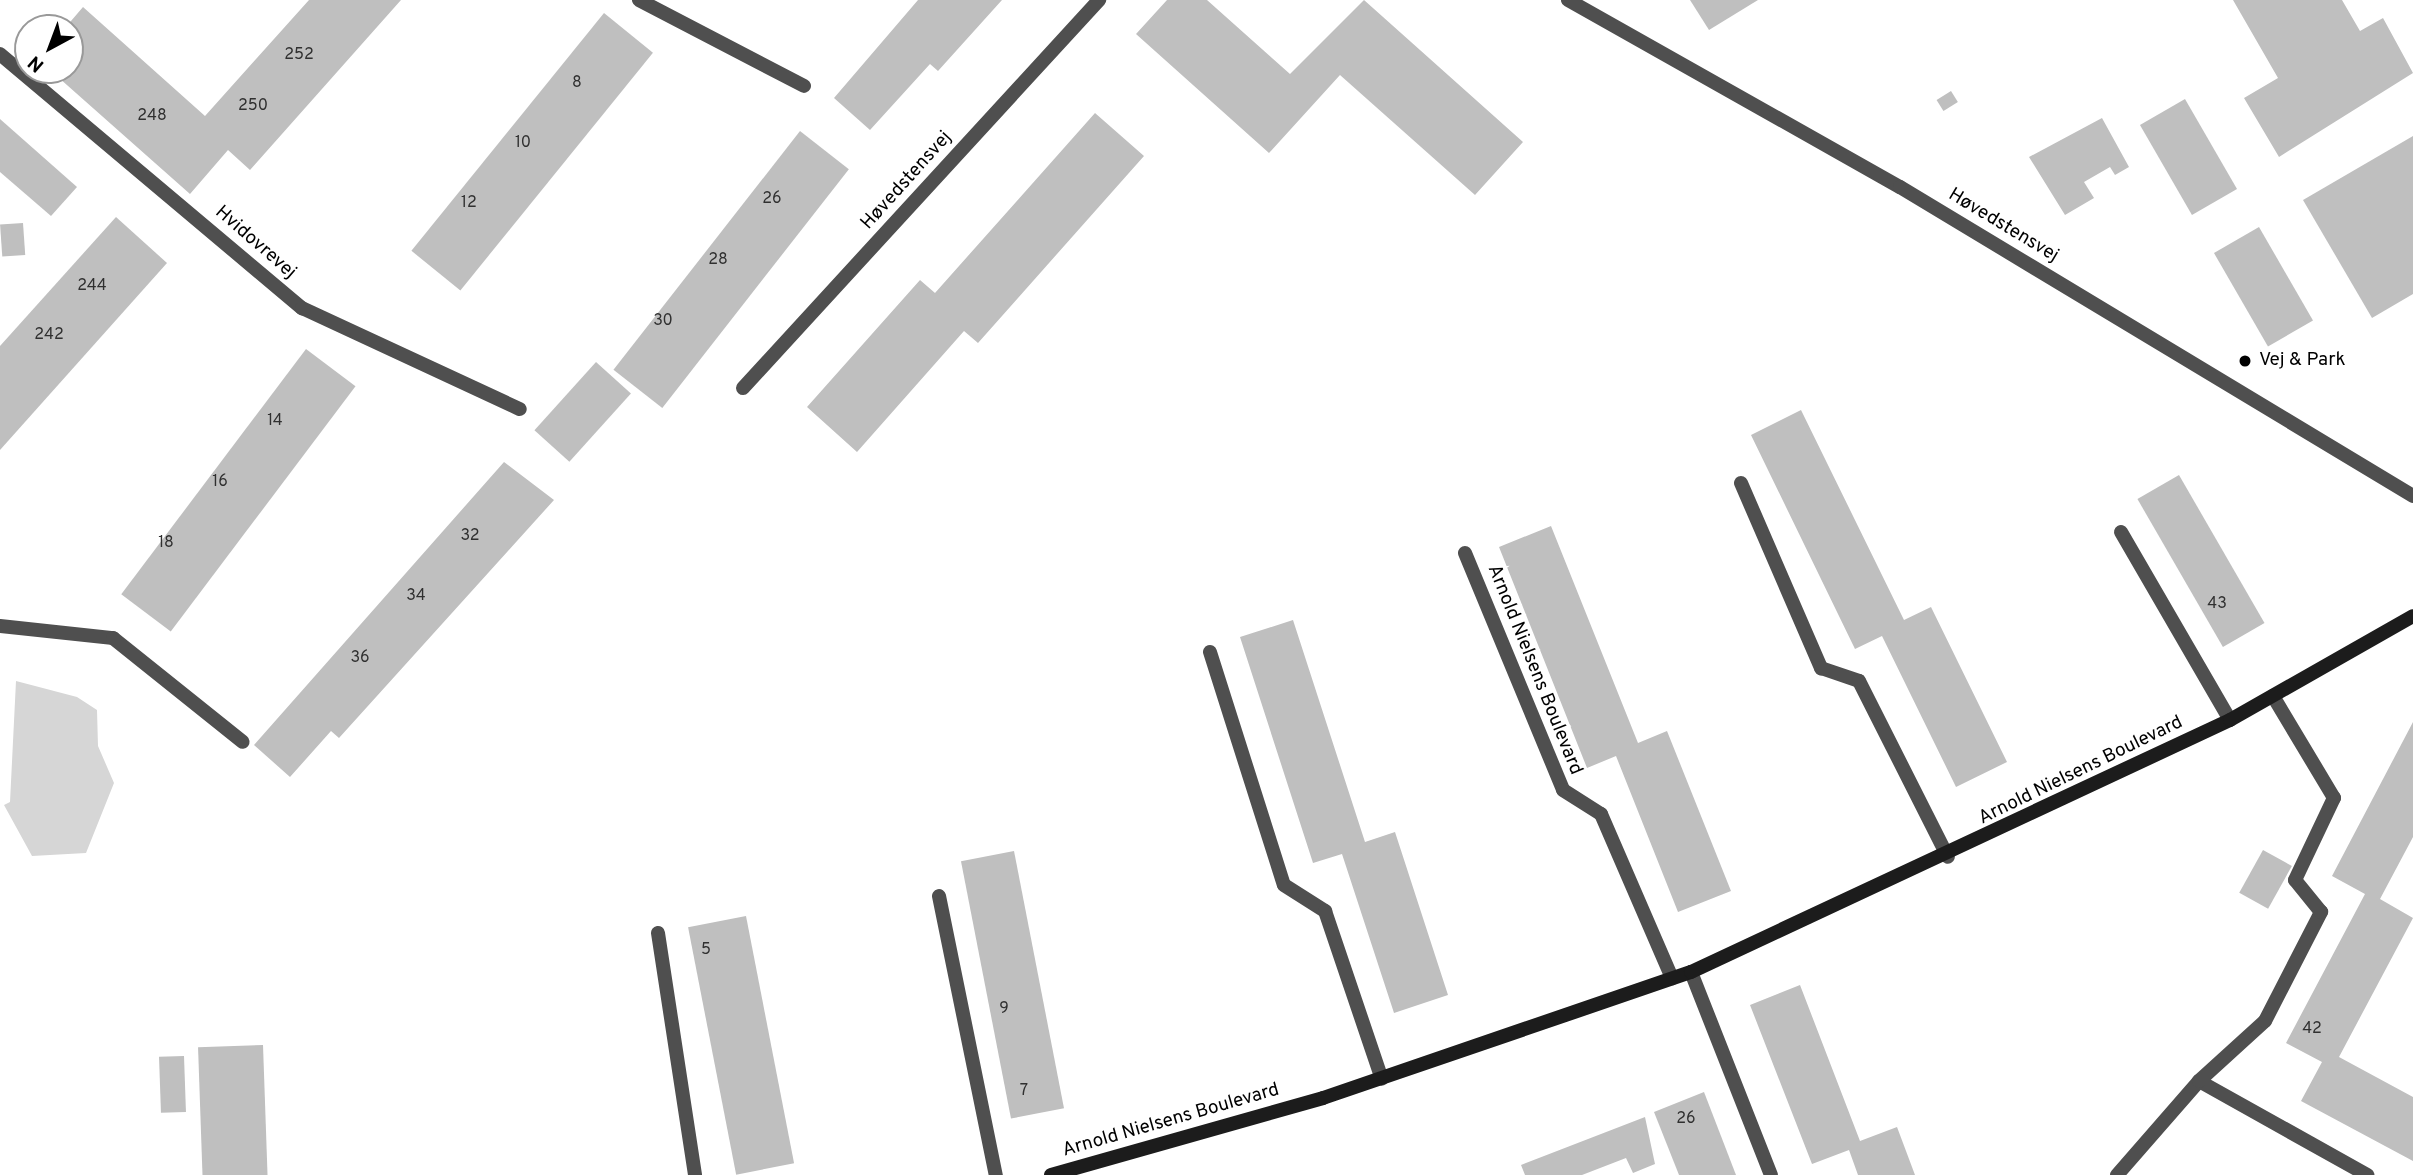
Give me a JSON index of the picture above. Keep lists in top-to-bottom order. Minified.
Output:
{"streets":{"street":["Høvedstensvej","Hvidovrevej","Arnold Nielsens Boulevard"]},"places":["Vej & Park"],"house_numbers":["252","8","250","248","10","26","12","28","244","30","242","14","16","32","18","34","43","36","5","9","42","7","26"],"north":"bottom left"}
